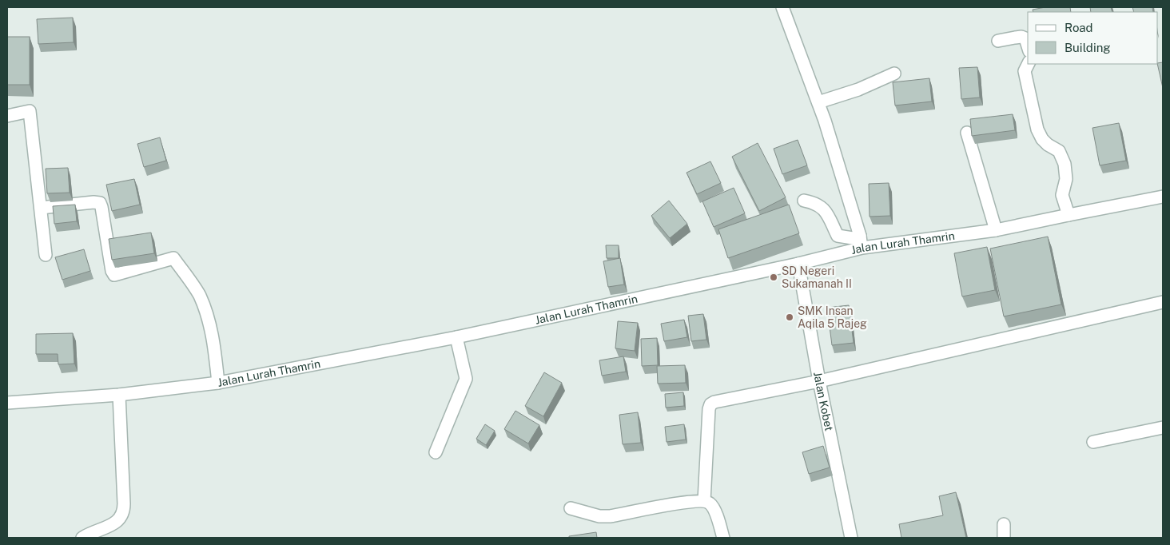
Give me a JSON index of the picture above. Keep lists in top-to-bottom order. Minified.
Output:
{"streets":{"street":["Jalan Lurah Thamrin","Jalan Kobet"]},"crossings":[["Jalan Lurah Thamrin","Jalan Kobet"]],"places":["SD Negeri Sukamanah II","SMK Insan Aqila 5 Rajeg"],"legend":["Road","Building"]}
